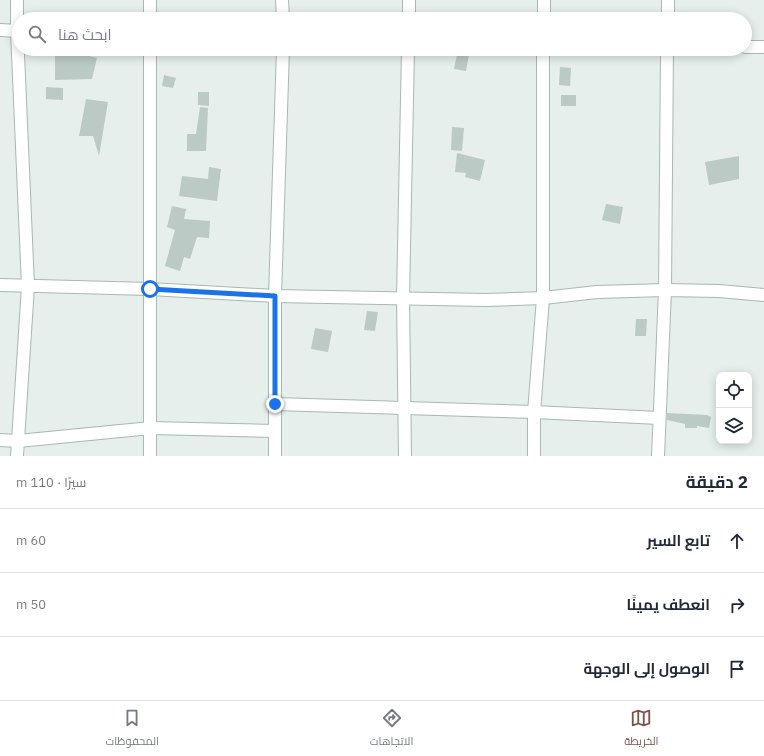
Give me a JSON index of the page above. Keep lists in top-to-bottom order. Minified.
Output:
{"page":{"search":"ابحث هنا","heading":["2 دقيقة","سيرًا · 110 m"],"list":[["تابع السير","60 m"],["انعطف يمينًا","50 m"],"الوصول إلى الوجهة"],"nav":["الخريطة","الاتجاهات","المحفوظات"]}}
